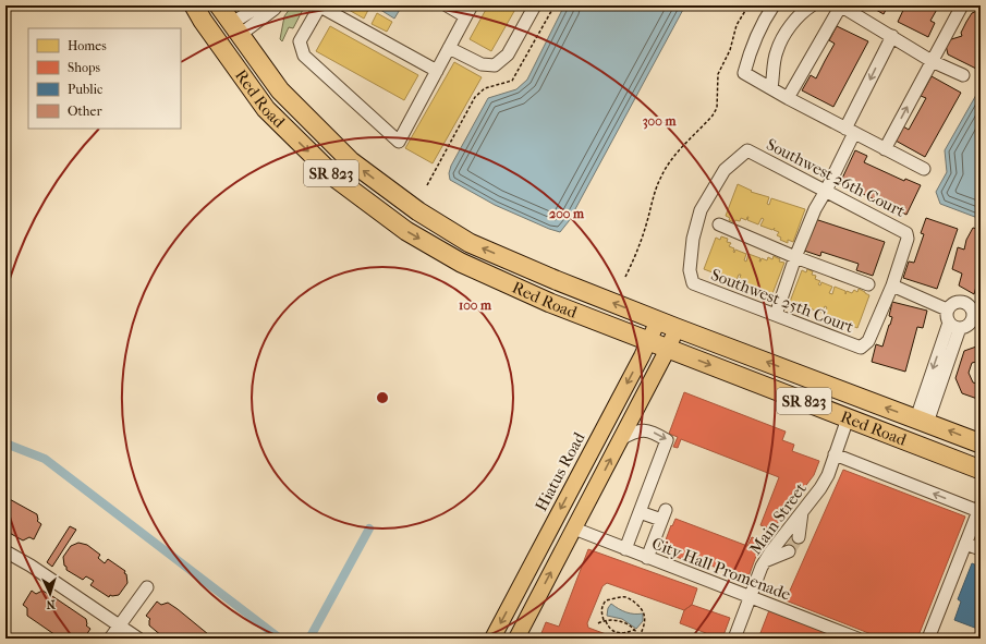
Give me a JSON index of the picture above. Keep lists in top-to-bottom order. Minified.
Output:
{"streets":{"highway":["Red Road","SR 823"],"main road":["Hiatus Road"],"street":["Southwest 26th Court","Southwest 25th Court","Main Street","City Hall Promenade"]},"crossings":[["Red Road","Hiatus Road"],["Red Road","Main Street"],["Southwest 26th Court","Southwest 25th Court"],["Main Street","City Hall Promenade"]],"legend":["Homes","Shops","Public","Other"],"north":"bottom","rings":["300 m","200 m","100 m"]}
